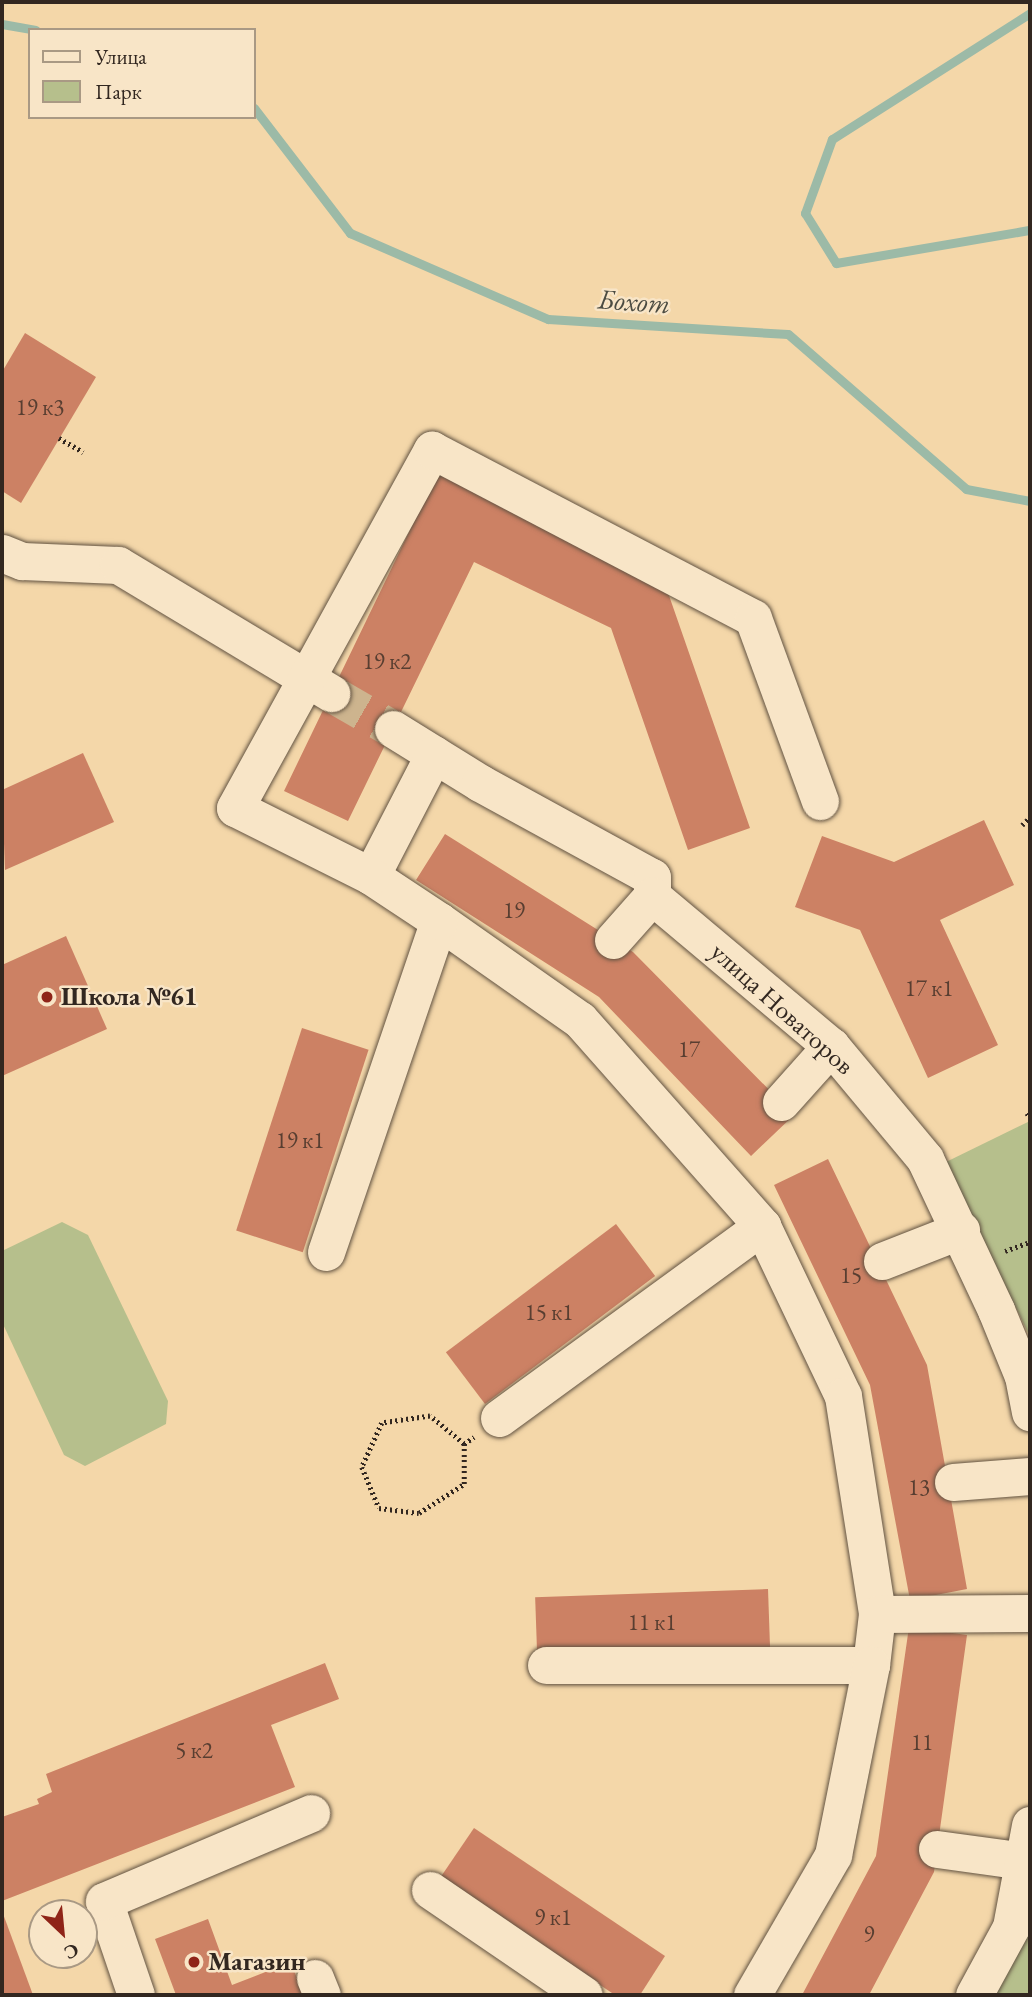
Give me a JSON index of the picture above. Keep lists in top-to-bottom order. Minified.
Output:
{"streets":{"street":["улица Новаторов"]},"water":["Бохот"],"places":["Школа №61","Магазин"],"house_numbers":["19 к3","19 к2","19","17 к1","17","19 к1","15","15 к1","13","11 к1","11","5 к2","9 к1","9"],"legend":["Улица","Парк"],"north":"bottom right"}
